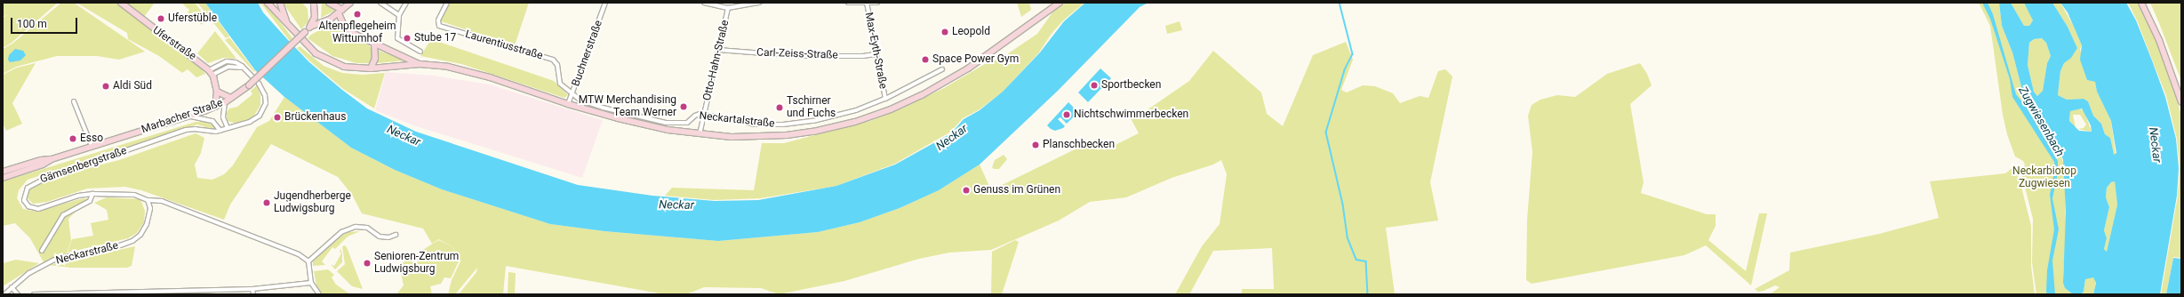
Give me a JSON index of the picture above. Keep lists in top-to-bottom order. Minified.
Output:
{"streets":{"main road":["Uferstraße","Marbacher Straße","Neckartalstraße"],"street":["Laurentiusstraße","Max-Eyth-Straße","Buchnerstraße","Carl-Zeiss-Straße","Otto-Hahn-Straße","Gämsenbergstraße","Neckarstraße"]},"crossings":[["Uferstraße","Gämsenbergstraße"],["Laurentiusstraße","Buchnerstraße"],["Laurentiusstraße","Neckartalstraße"],["Max-Eyth-Straße","Carl-Zeiss-Straße"],["Max-Eyth-Straße","Neckartalstraße"],["Buchnerstraße","Neckartalstraße"],["Carl-Zeiss-Straße","Otto-Hahn-Straße"],["Otto-Hahn-Straße","Neckartalstraße"],["Gämsenbergstraße","Neckarstraße"]],"water":["Zugwiesenbach","Neckar"],"parks":["Neckarbiotop Zugwiesen"],"places":["Altenpflegeheim Wittumhof","Uferstüble","Leopold","Stube 17","Space Power Gym","Sportbecken","Aldi Süd","MTW Merchandising Team Werner","Tschirner und Fuchs","Nichtschwimmerbecken","Brückenhaus","Esso","Planschbecken","Genuss im Grünen","Jugendherberge Ludwigsburg","Senioren-Zentrum Ludwigsburg"],"scale_bar":"100 m"}
